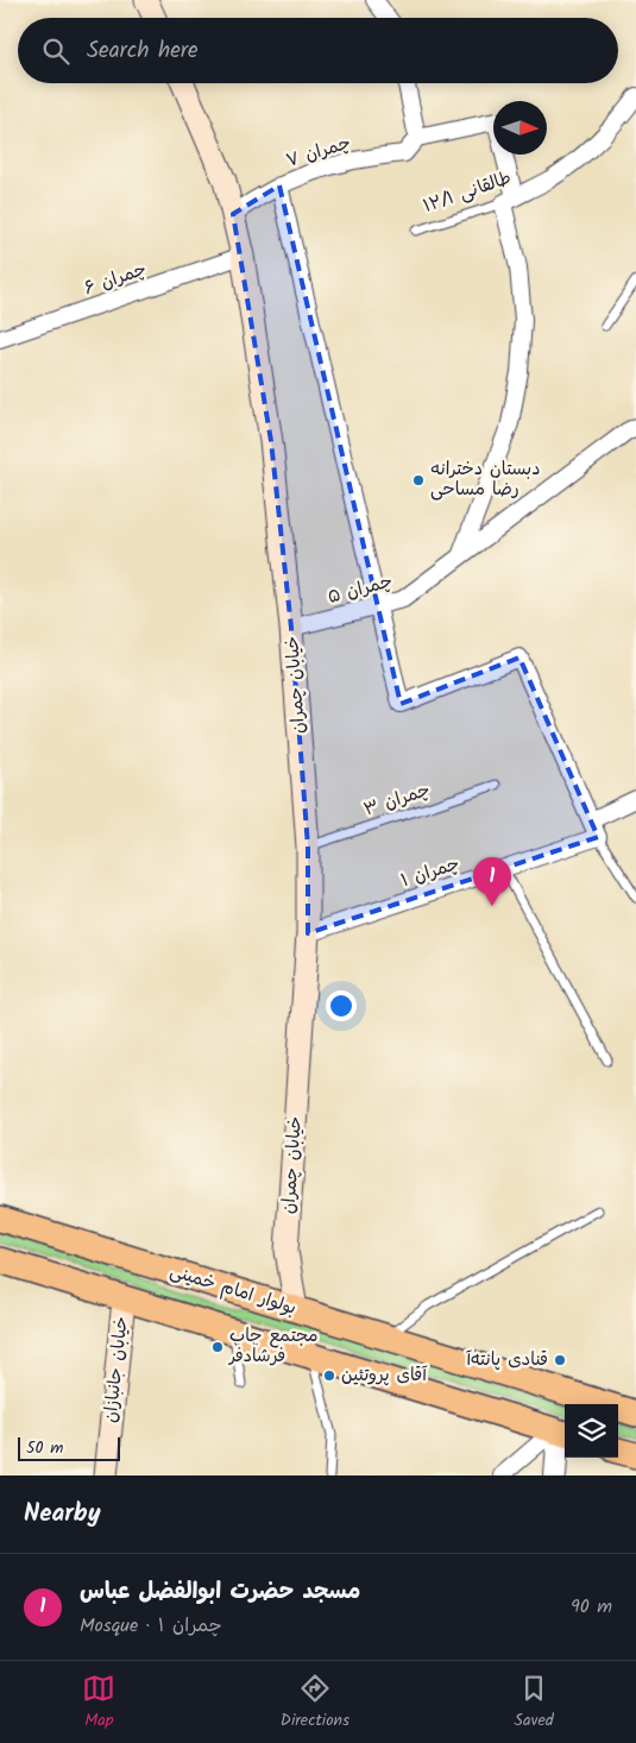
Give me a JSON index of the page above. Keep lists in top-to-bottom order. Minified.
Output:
{"streets":{"main road":["خیابان چمران","بولوار امام خمینی","خیابان جانبازان"],"street":["چمران ۷","طالقانی ۱۲/۱","چمران ۶","چمران ۵","چمران ۱"],"lane":["چمران ۳"]},"crossings":[["چمران ۷","خیابان چمران"],["چمران ۶","خیابان چمران"],["چمران ۵","خیابان چمران"],["خیابان چمران","چمران ۳"],["خیابان چمران","چمران ۱"],["خیابان چمران","بولوار امام خمینی"]],"places":["دبستان دخترانه رضا مساحی","مجتمع چاپ فرشادفر","قنادی پانته‌آ","آقای پروتئین"],"scale_bar":"50 m","north":"right","page":{"search":"Search here","pins":"1","scale":"50 m","heading":"Nearby","list":[{"mark":"1","name":"مسجد حضرت ابوالفضل عباس","note":"Mosque · چمران ۱","value":"90 m"}],"nav":["Map","Directions","Saved"]}}
